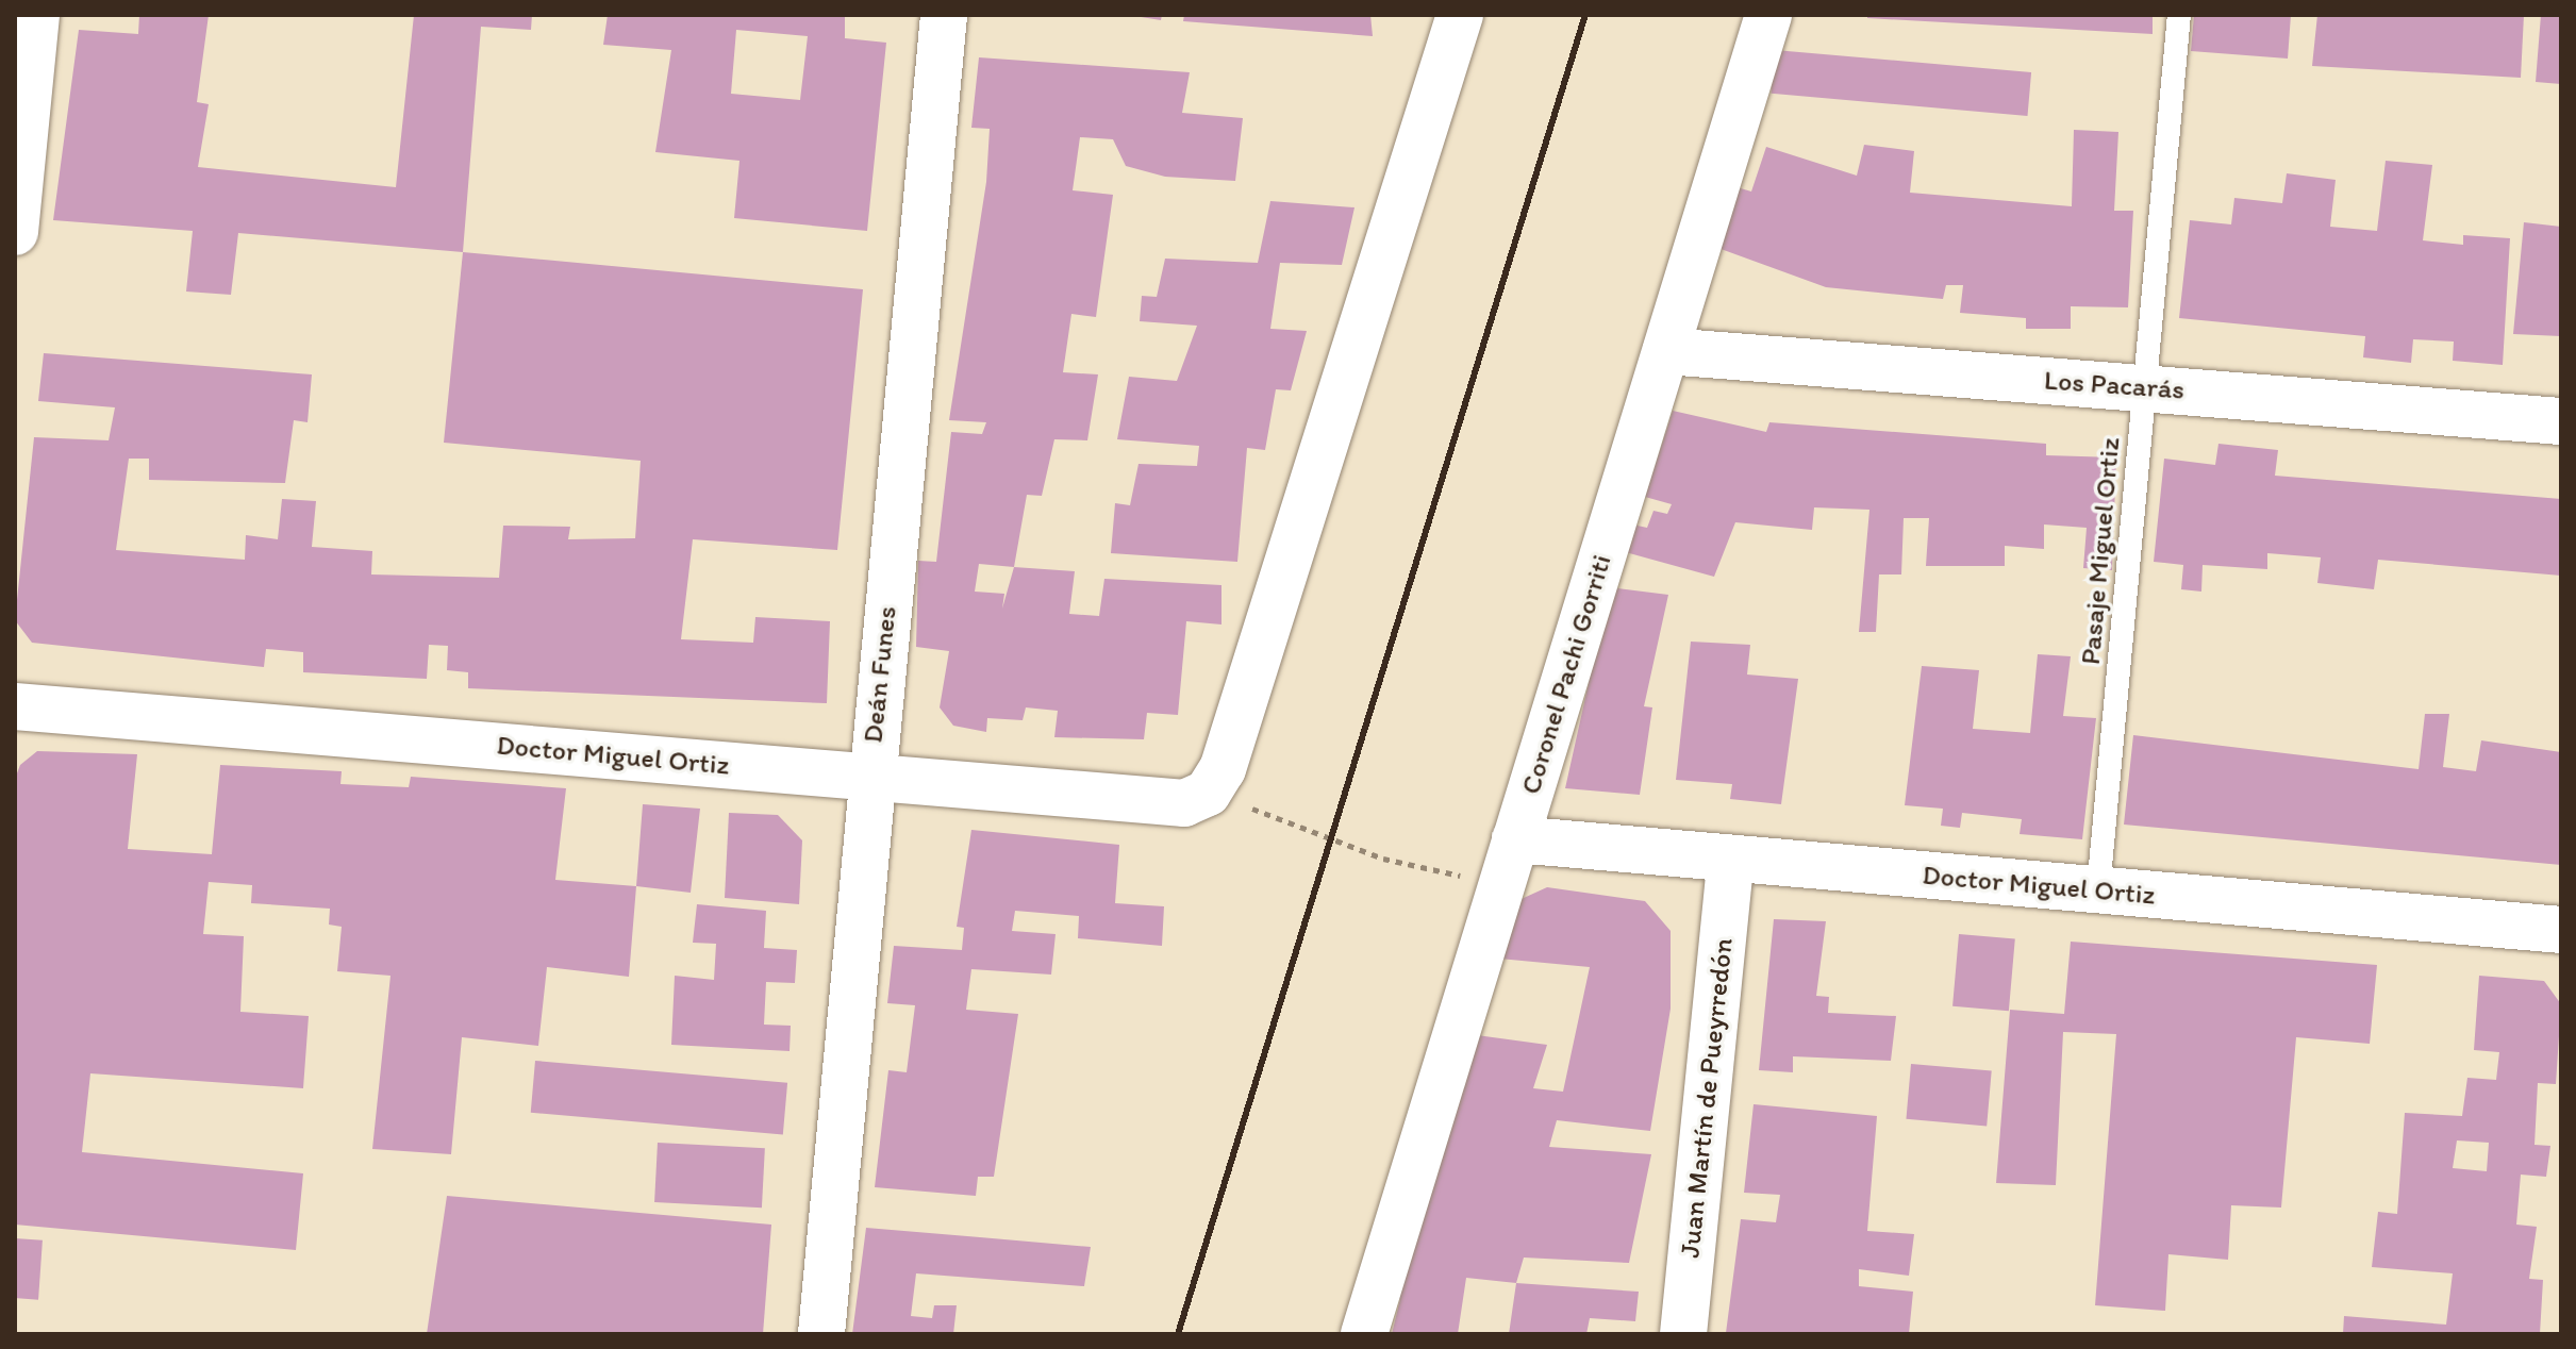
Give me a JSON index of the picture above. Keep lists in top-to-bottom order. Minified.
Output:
{"streets":{"street":["Los Pacarás","Deán Funes","Coronel Pachi Gorriti","Doctor Miguel Ortiz","Juan Martín de Pueyrredón"],"lane":["Pasaje Miguel Ortiz"]},"crossings":[["Los Pacarás","Pasaje Miguel Ortiz"],["Los Pacarás","Coronel Pachi Gorriti"],["Pasaje Miguel Ortiz","Doctor Miguel Ortiz"],["Deán Funes","Doctor Miguel Ortiz"],["Coronel Pachi Gorriti","Doctor Miguel Ortiz"],["Doctor Miguel Ortiz","Juan Martín de Pueyrredón"]]}
